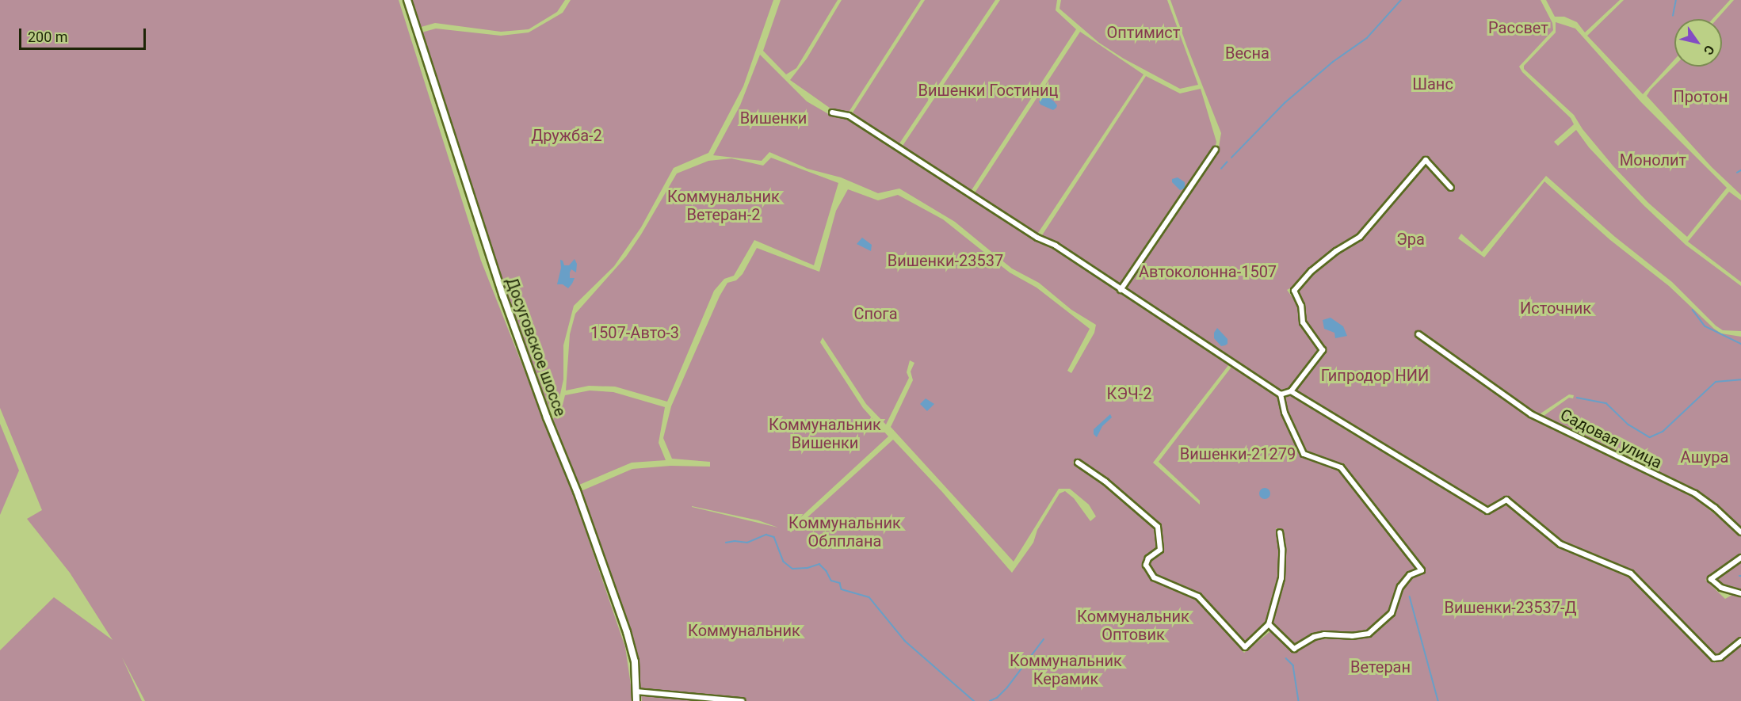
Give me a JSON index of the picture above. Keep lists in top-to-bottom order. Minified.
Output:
{"streets":{"main road":["Досуговское шоссе"],"street":["Садовая улица"]},"parks":["Рассвет","Оптимист","Весна","Шанс","Вишенки Гостиниц","Протон","Вишенки","Дружба-2","Монолит","Коммунальник Ветеран-2","Эра","Вишенки-23537","Автоколонна-1507","Источник","Спога","1507-Авто-3","Гипродор НИИ","КЭЧ-2","Коммунальник Вишенки","Вишенки-21279","Ашура","Коммунальник Облплана","Вишенки-23537-Д","Коммунальник Оптовик","Коммунальник","Коммунальник Керамик","Ветеран"],"scale_bar":"200 m","north":"bottom right"}
